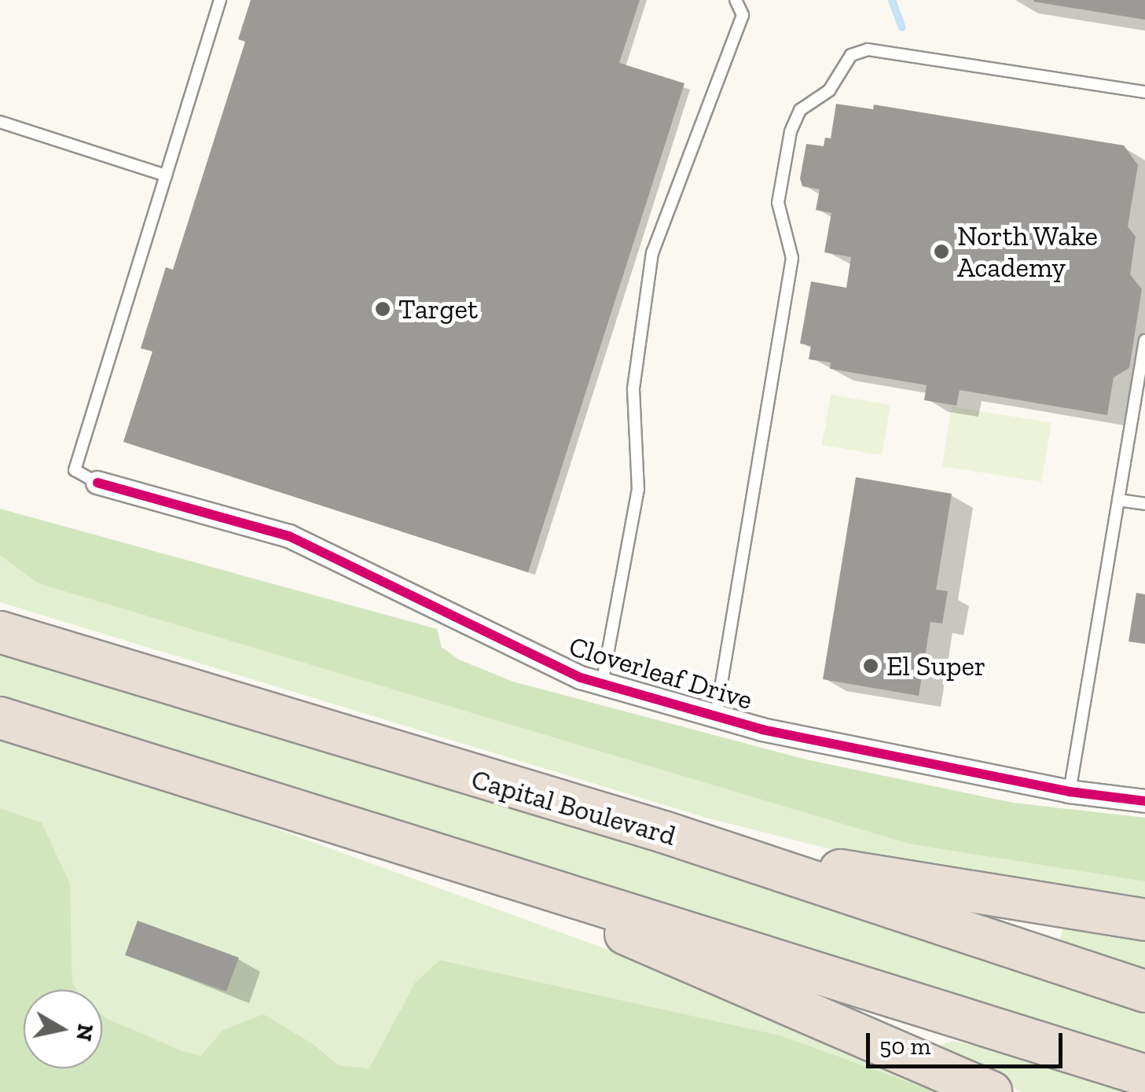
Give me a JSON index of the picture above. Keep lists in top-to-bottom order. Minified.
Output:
{"streets":{"highway":["Capital Boulevard"],"street":["Cloverleaf Drive"]},"places":["North Wake Academy","Target","El Super"],"scale_bar":"50 m","north":"right"}
